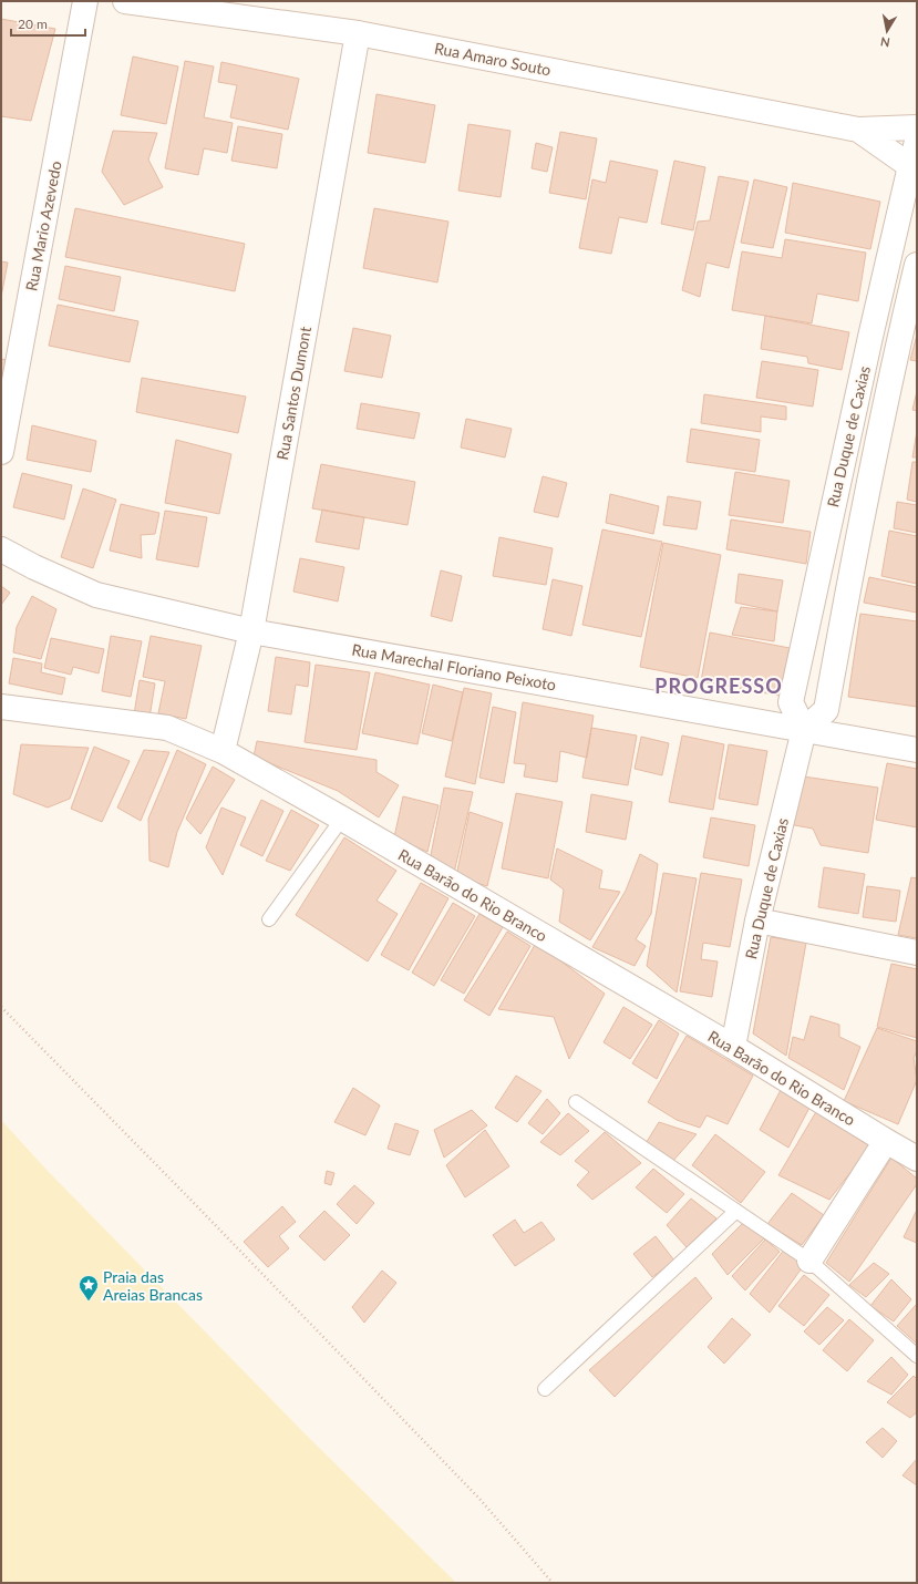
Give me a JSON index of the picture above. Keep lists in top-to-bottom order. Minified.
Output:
{"streets":{"street":["Rua Amaro Souto","Rua Mario Azevedo","Rua Santos Dumont","Rua Duque de Caxias","Rua Marechal Floriano Peixoto","Rua Barão do Rio Branco"]},"crossings":[["Rua Amaro Souto","Rua Santos Dumont"],["Rua Amaro Souto","Rua Duque de Caxias"],["Rua Santos Dumont","Rua Marechal Floriano Peixoto"],["Rua Santos Dumont","Rua Barão do Rio Branco"],["Rua Duque de Caxias","Rua Marechal Floriano Peixoto"],["Rua Duque de Caxias","Rua Barão do Rio Branco"]],"districts":["PROGRESSO"],"places":{"place":["Praia das Areias Brancas"]},"scale_bar":"20 m","north":"bottom"}
